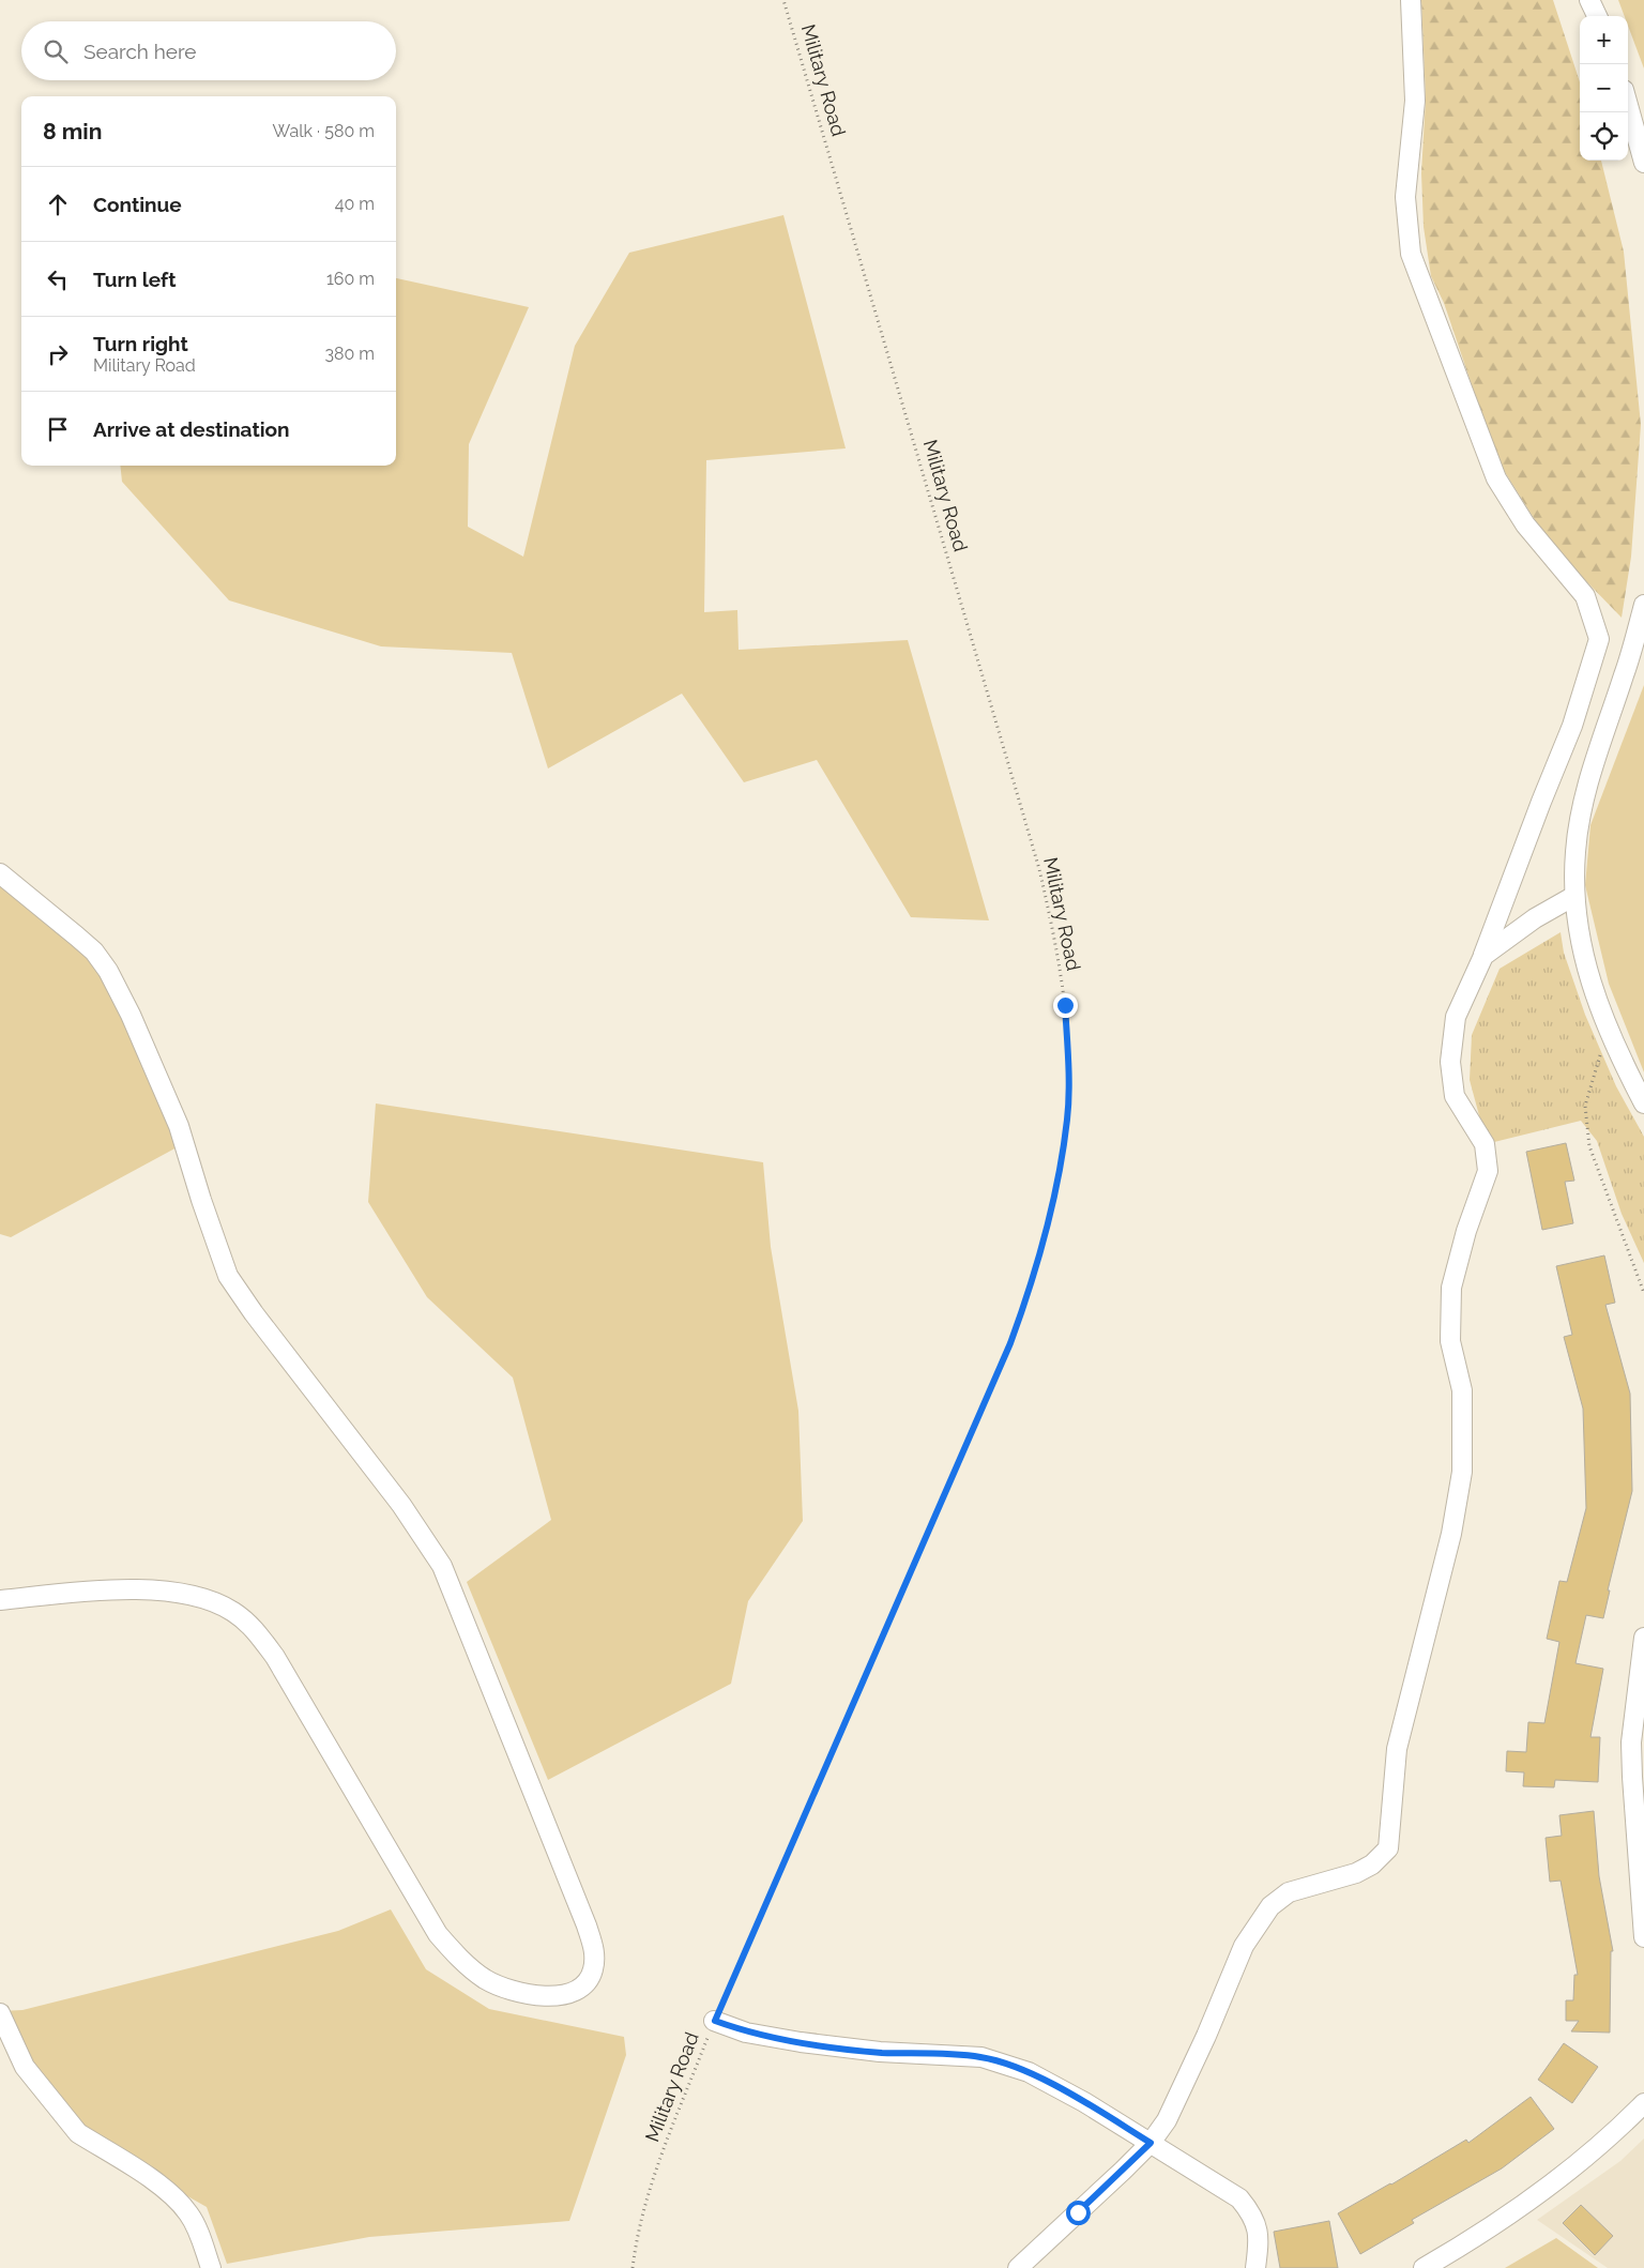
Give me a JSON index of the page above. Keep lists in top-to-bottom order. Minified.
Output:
{"streets":{"path":["Military Road"]},"page":{"map_buttons":["+","−"],"search":"Search here","heading":["8 min","Walk · 580 m"],"list":[["Continue","40 m"],["Turn left","160 m"],["Turn right","Military Road","380 m"],"Arrive at destination"]}}
